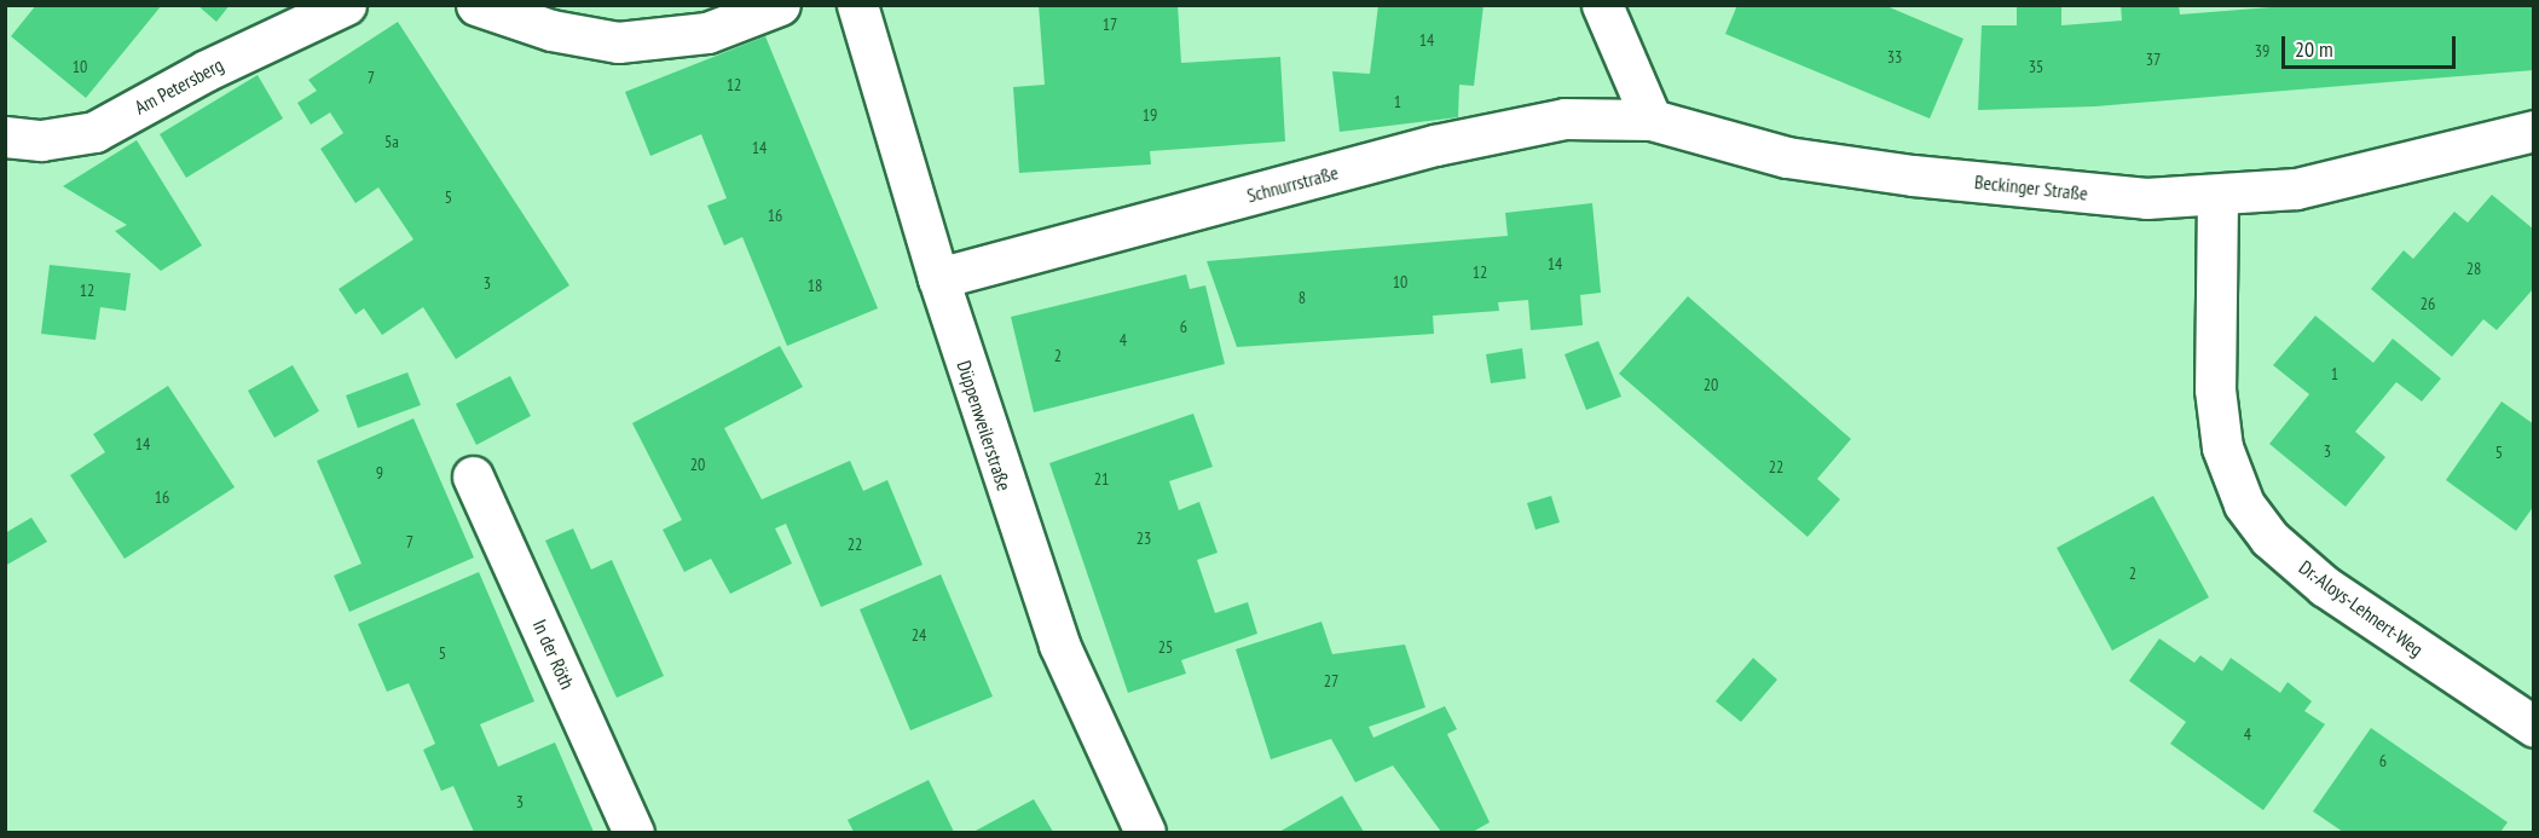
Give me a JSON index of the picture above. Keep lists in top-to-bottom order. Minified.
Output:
{"streets":{"street":["Am Petersberg","Schnurrstraße","Beckinger Straße","Düppenweilerstraße","Dr.-Aloys-Lehnert-Weg","In der Röth"]},"crossings":[["Schnurrstraße","Beckinger Straße"],["Schnurrstraße","Düppenweilerstraße"],["Beckinger Straße","Dr.-Aloys-Lehnert-Weg"]],"house_numbers":["17","14","39","33","37","10","35","7","12","1","19","5a","14","5","16","14","28","12","10","3","18","12","8","26","6","4","2","1","20","14","3","5","20","22","9","21","16","23","7","22","2","24","25","5","27","4","6","3"],"scale_bar":"20 m"}
